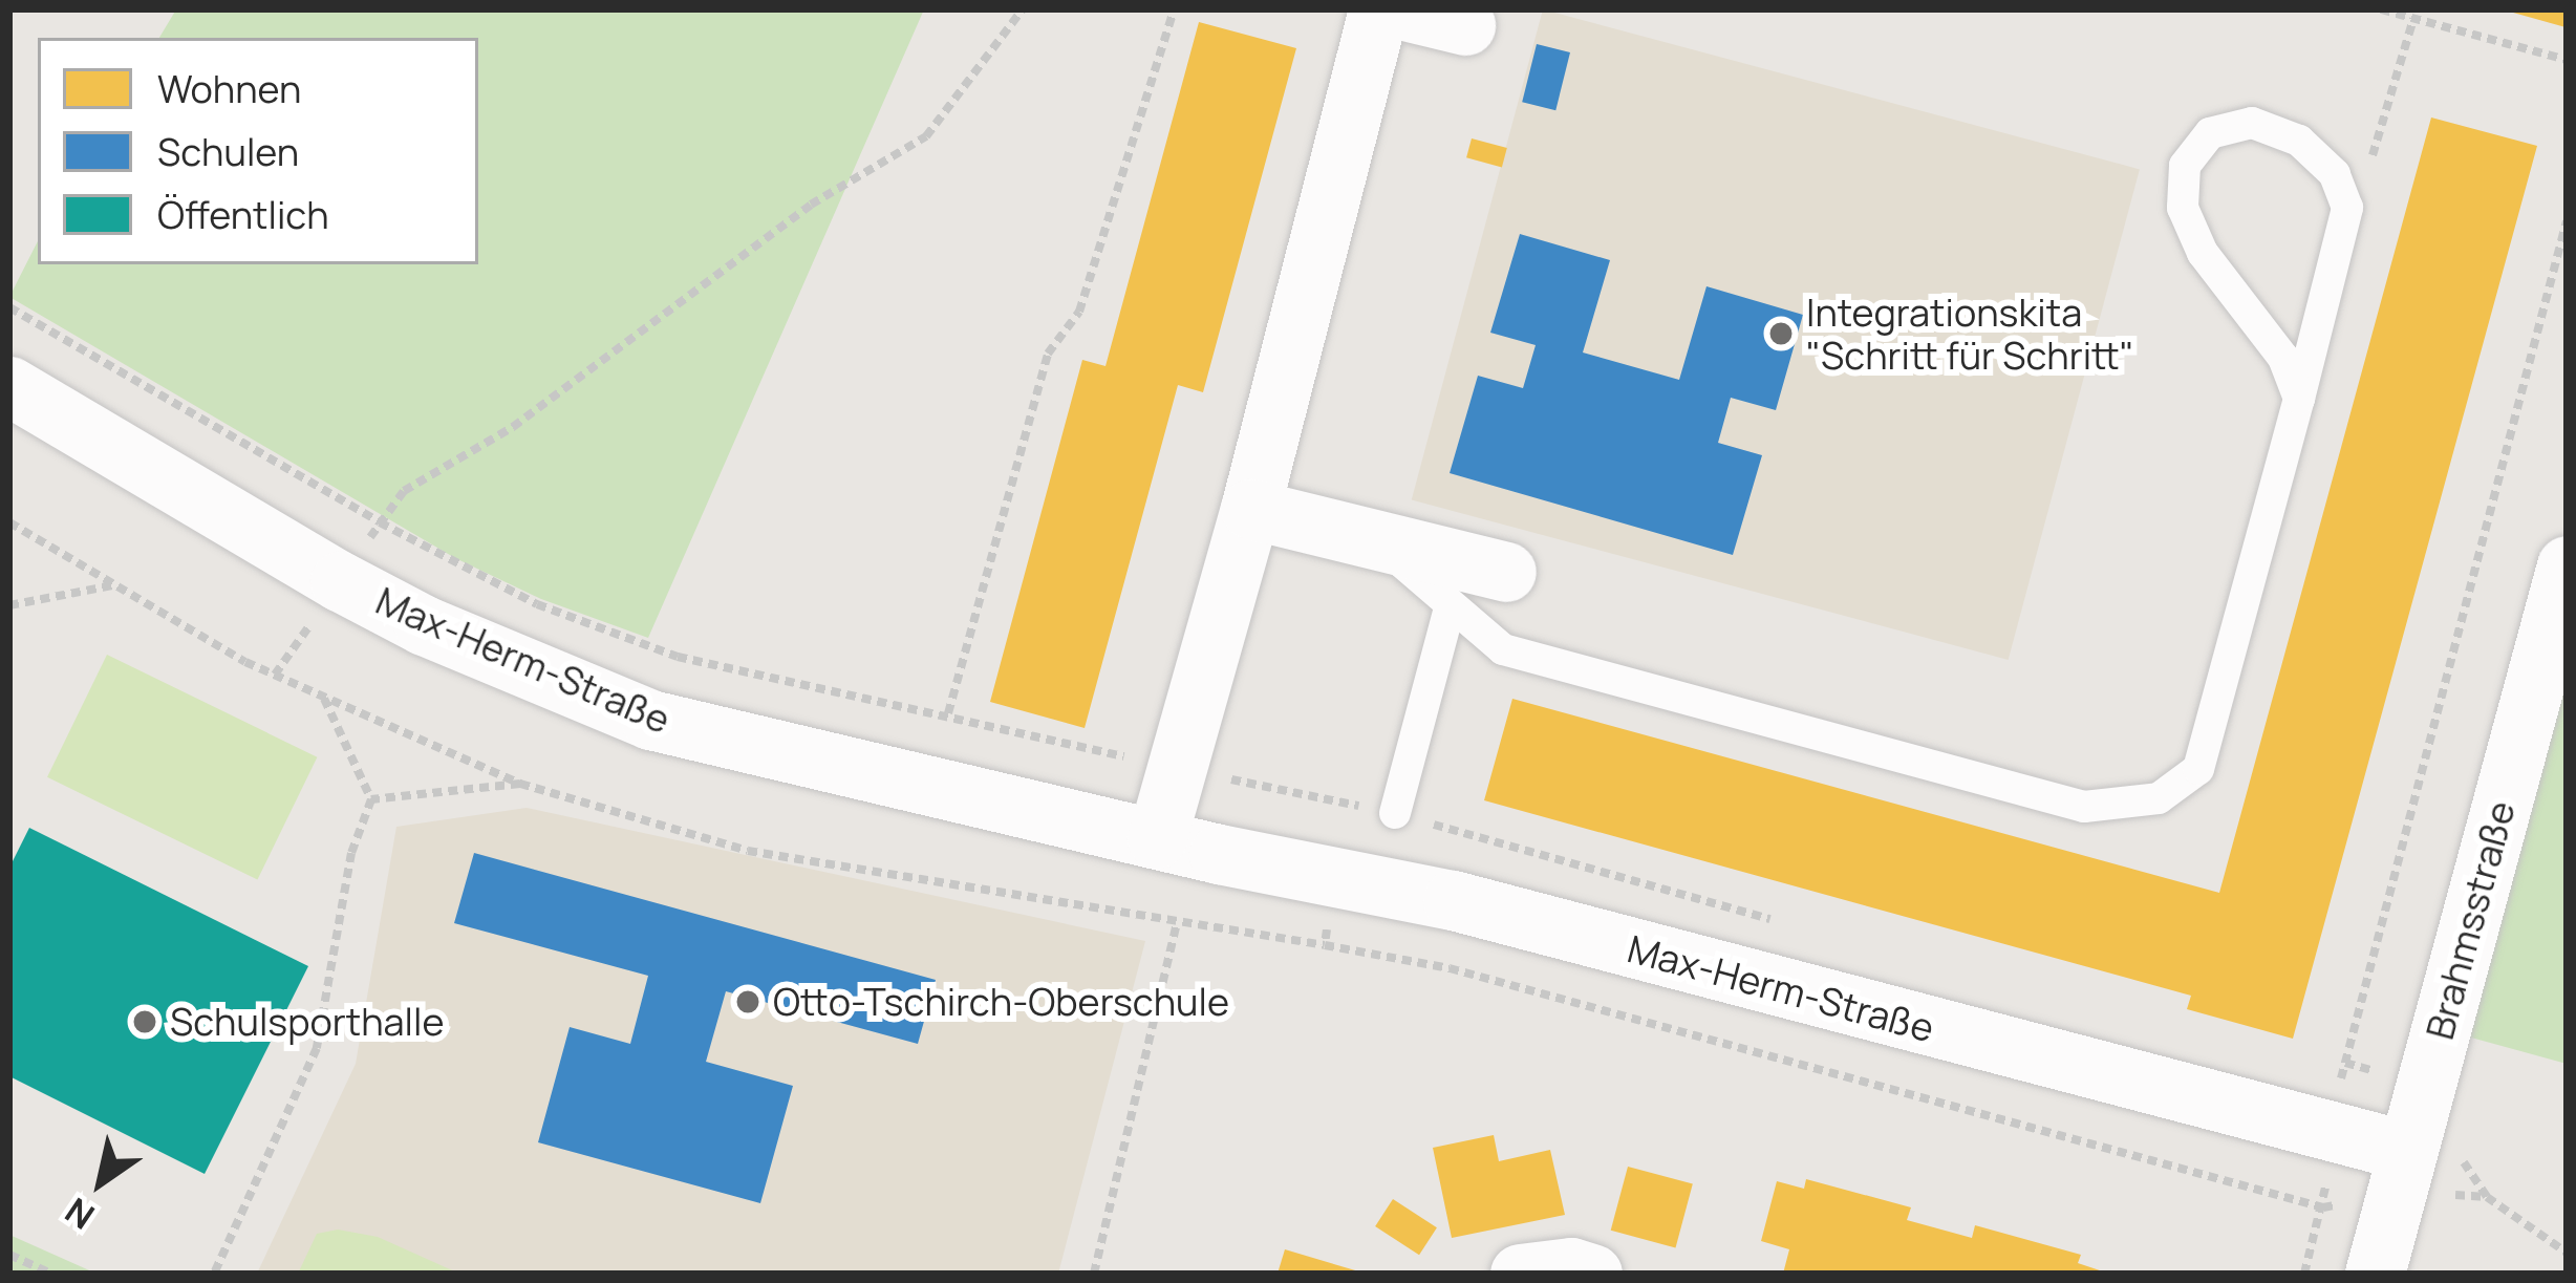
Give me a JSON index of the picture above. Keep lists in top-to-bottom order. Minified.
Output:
{"streets":{"street":["Max-Herm-Straße","Brahmsstraße"]},"crossings":[["Max-Herm-Straße","Brahmsstraße"]],"places":["Integrationskita \"Schritt für Schritt\"","Otto-Tschirch-Oberschule","Schulsporthalle"],"legend":["Wohnen","Schulen","Öffentlich"],"north":"bottom left"}
